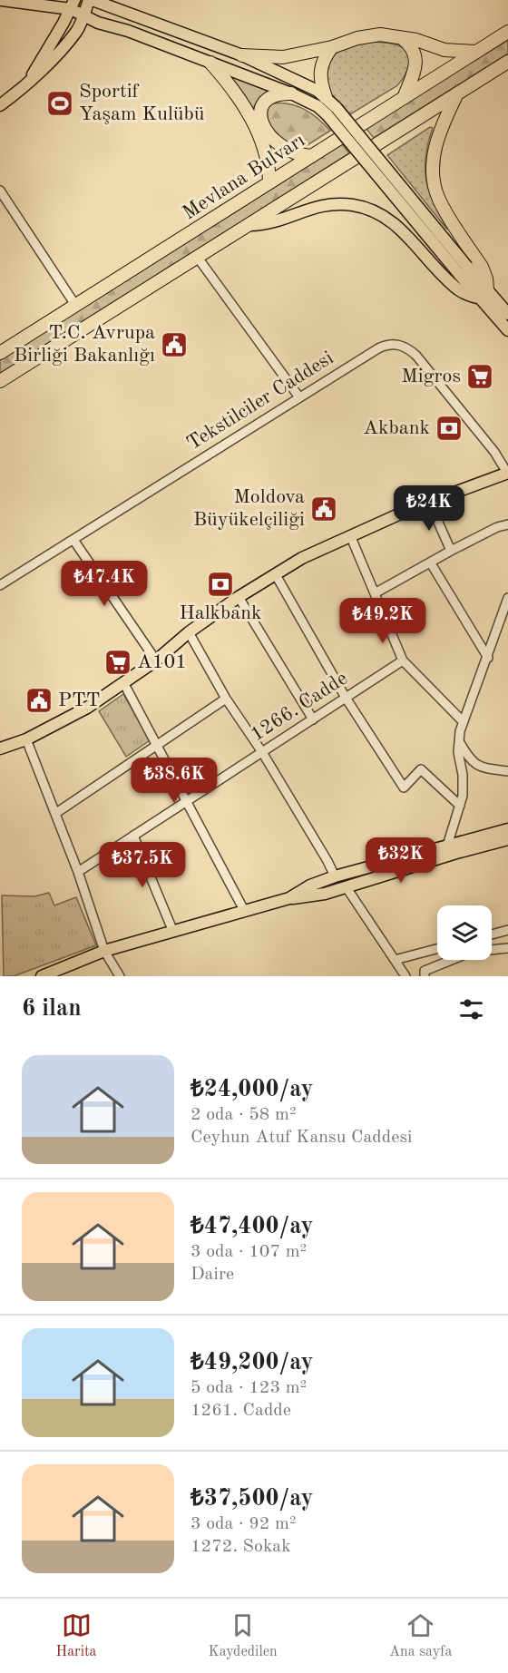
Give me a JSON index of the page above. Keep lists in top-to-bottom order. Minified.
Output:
{"streets":{"highway":["Mevlana Bulvarı"],"street":["Tekstilciler Caddesi","1266. Cadde"]},"places":{"sports":["Sportif Yaşam Kulübü"],"public building":["T.C. Avrupa Birliği Bakanlığı","Moldova Büyükelçiliği","PTT"],"supermarket":["Migros","A101"],"bank":["Akbank","Halkbank"]},"page":{"price":["₺24K","₺47.4K","₺49.2K","₺38.6K","₺32K","₺37.5K"],"heading":"6 ilan","list":[{"name":"₺24,000/ay","note":"2 oda · 58 m² · Ceyhun Atuf Kansu Caddesi"},{"name":"₺47,400/ay","note":"3 oda · 107 m² · Daire"},{"name":"₺49,200/ay","note":"5 oda · 123 m² · 1261. Cadde"},{"name":"₺37,500/ay","note":"3 oda · 92 m² · 1272. Sokak"}],"tabs":["Harita","Kaydedilen","Ana sayfa"]}}
